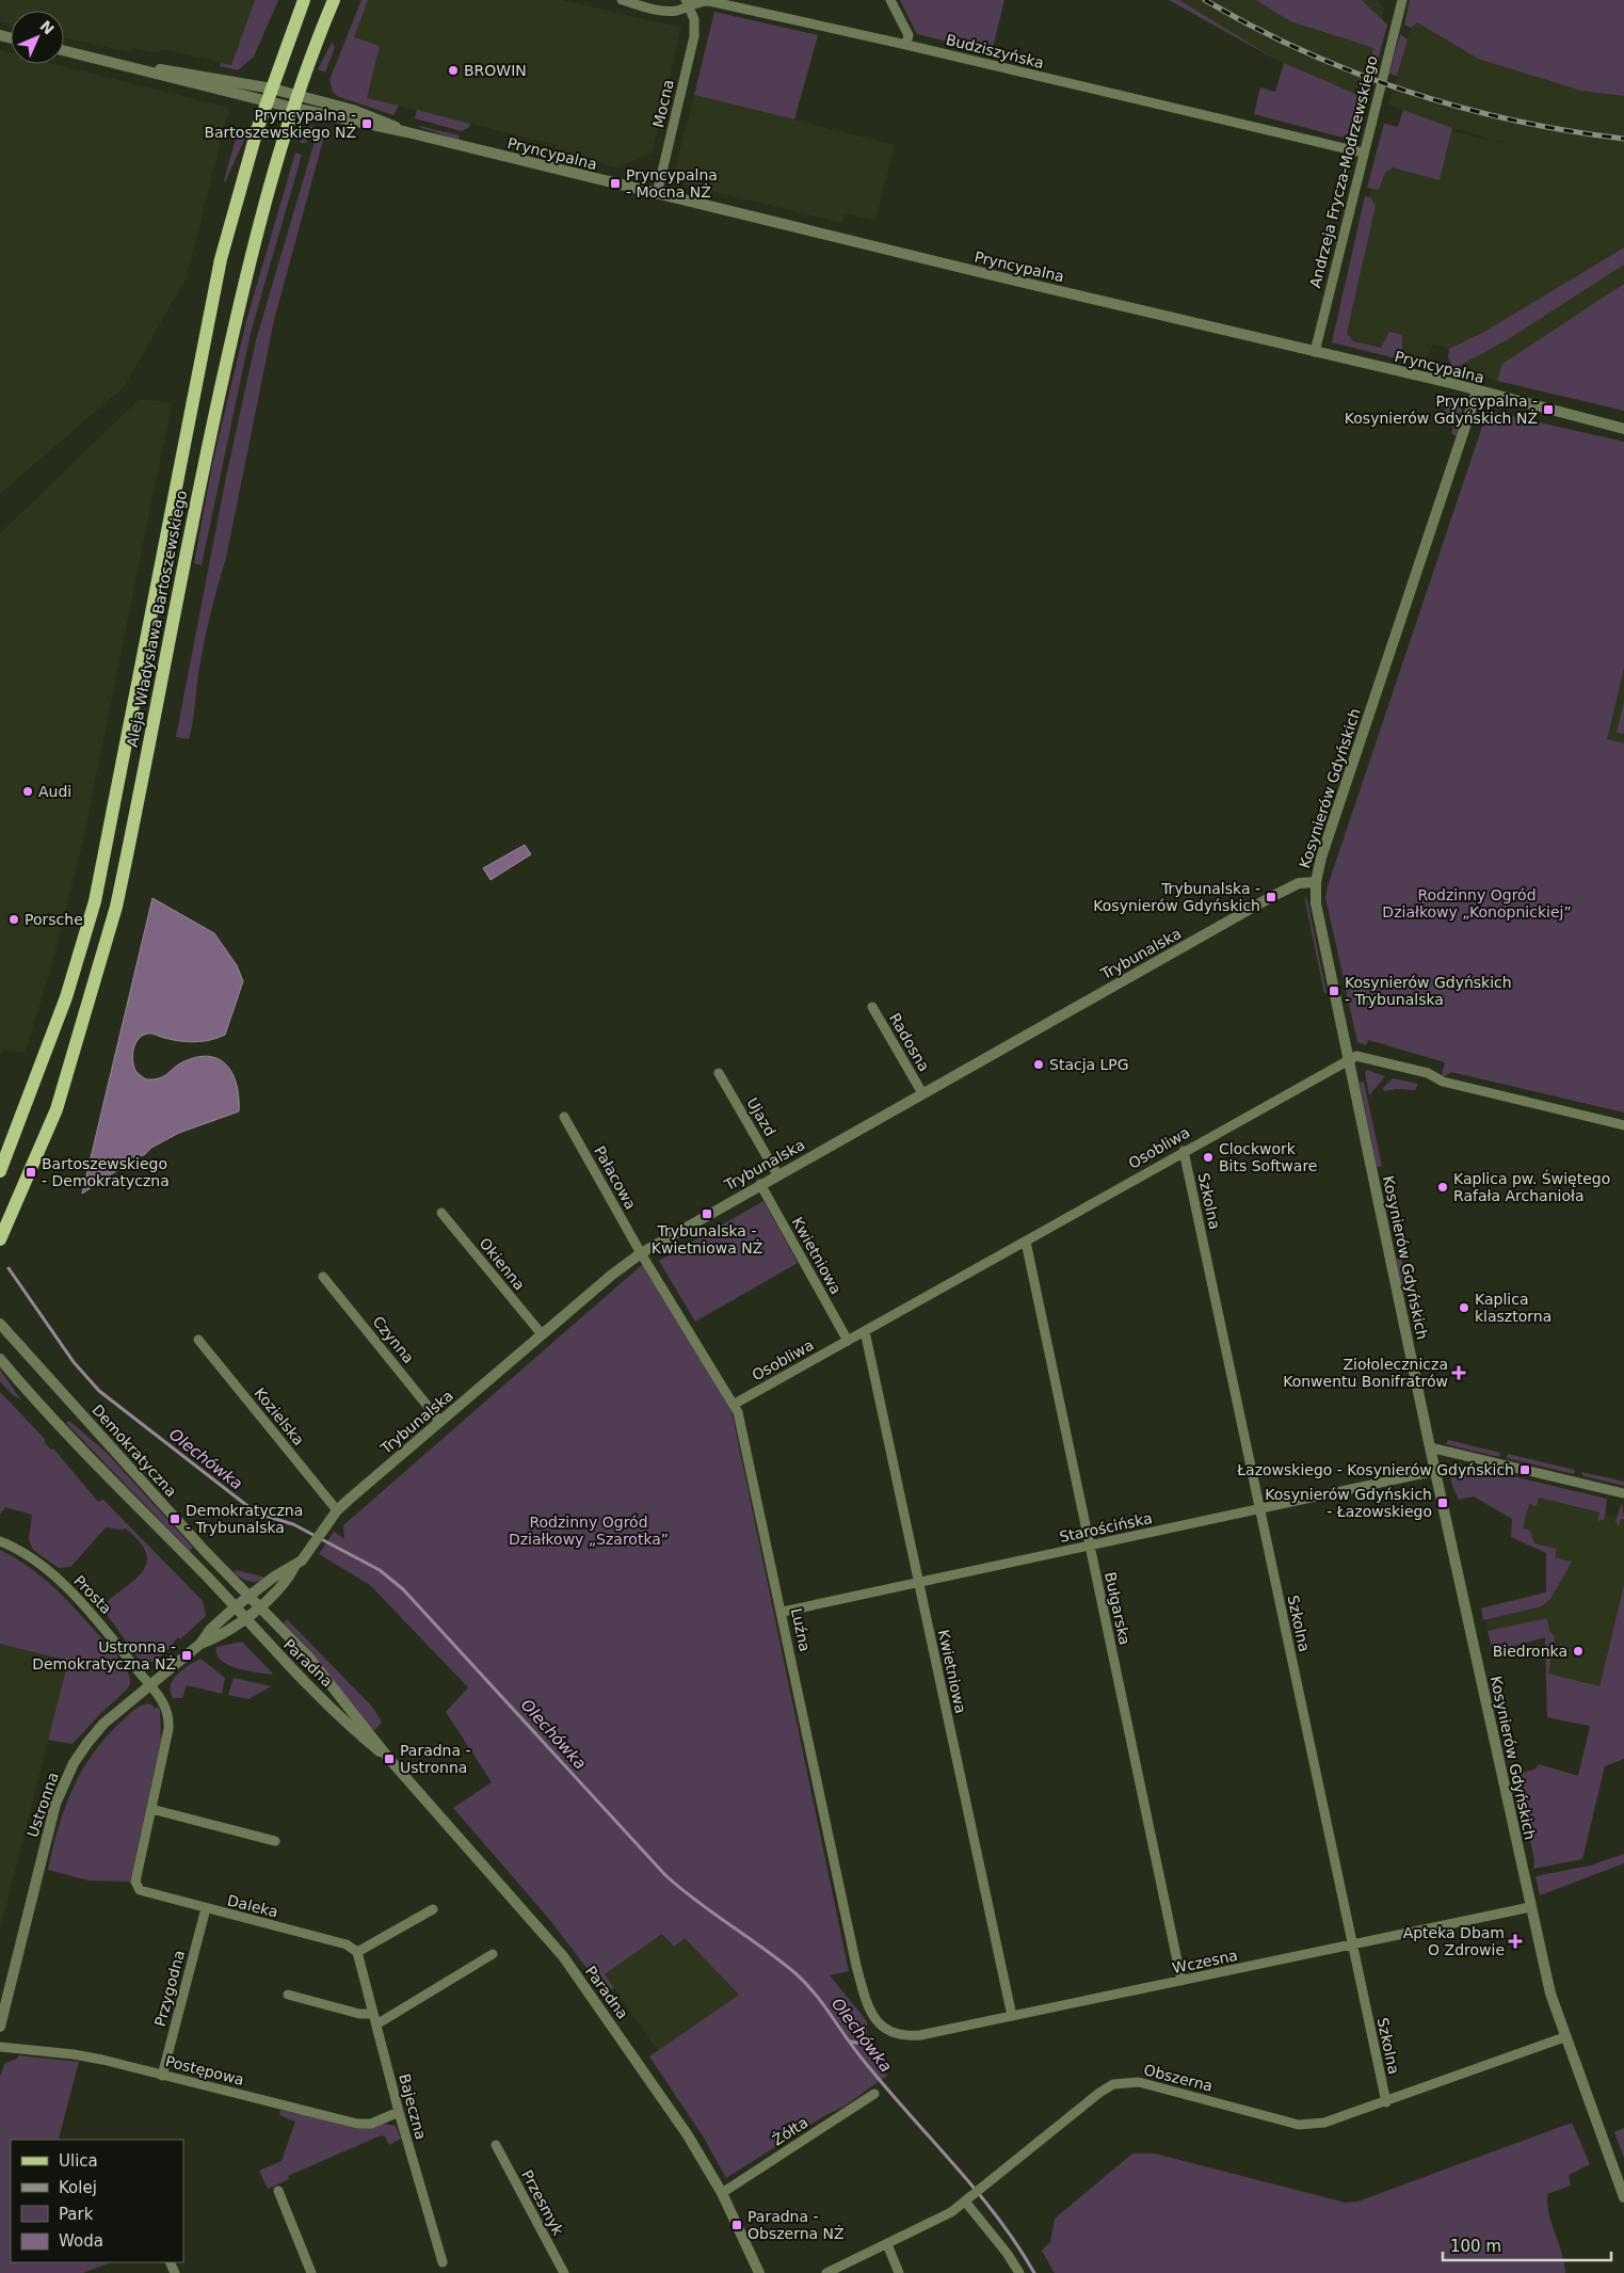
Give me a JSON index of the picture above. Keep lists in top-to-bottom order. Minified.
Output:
{"streets":{"main road":["Aleja Władysława Bartoszewskiego"],"street":["Budziszyńska","Mocna","Pryncypalna","Andrzeja Frycza-Modrzewskiego","Kosynierów Gdyńskich","Trybunalska","Radosna","Ujazd","Osobliwa","Pałacowa","Szkolna","Kwietniowa","Okienna","Czynna","Kozielska","Demokratyczna","Starościńska","Prosta","Bułgarska","Luźna","Paradna","Ustronna","Daleka","Wczesna","Przygodna","Postępowa","Obszerna","Bajeczna","Żółta","Przesmyk"]},"crossings":[["Budziszyńska","Mocna"],["Budziszyńska","Andrzeja Frycza-Modrzewskiego"],["Mocna","Pryncypalna"],["Pryncypalna","Andrzeja Frycza-Modrzewskiego"],["Pryncypalna","Aleja Władysława Bartoszewskiego"],["Pryncypalna","Kosynierów Gdyńskich"],["Kosynierów Gdyńskich","Trybunalska"],["Kosynierów Gdyńskich","Osobliwa"],["Kosynierów Gdyńskich","Starościńska"],["Kosynierów Gdyńskich","Wczesna"],["Kosynierów Gdyńskich","Obszerna"],["Trybunalska","Radosna"],["Trybunalska","Ujazd"],["Trybunalska","Pałacowa"],["Trybunalska","Kwietniowa"],["Trybunalska","Okienna"],["Trybunalska","Czynna"],["Trybunalska","Kozielska"],["Trybunalska","Demokratyczna"],["Trybunalska","Luźna"],["Trybunalska","Paradna"],["Trybunalska","Ustronna"],["Osobliwa","Szkolna"],["Osobliwa","Kwietniowa"],["Osobliwa","Bułgarska"],["Osobliwa","Luźna"],["Pałacowa","Luźna"],["Szkolna","Starościńska"],["Szkolna","Wczesna"],["Szkolna","Obszerna"],["Kwietniowa","Starościńska"],["Kwietniowa","Wczesna"],["Demokratyczna","Paradna"],["Starościńska","Bułgarska"],["Starościńska","Luźna"],["Prosta","Ustronna"],["Prosta","Daleka"],["Bułgarska","Wczesna"],["Luźna","Wczesna"],["Paradna","Ustronna"],["Paradna","Żółta"],["Daleka","Przygodna"],["Daleka","Bajeczna"],["Przygodna","Postępowa"],["Postępowa","Bajeczna"]],"water":["Olechówka"],"parks":["Rodzinny Ogród Działkowy „Konopnickiej”","Rodzinny Ogród Działkowy „Szarotka”"],"places":{"other":["BROWIN","Audi","Porsche","Stacja LPG","Clockwork Bits Software","Kaplica pw. Świętego Rafała Archanioła","Kaplica klasztorna","Biedronka"],"transit":["Pryncypalna - Bartoszewskiego NŻ","Pryncypalna - Mocna NŻ","Pryncypalna - Kosynierów Gdyńskich NŻ","Trybunalska - Kosynierów Gdyńskich","Kosynierów Gdyńskich - Trybunalska","Bartoszewskiego - Demokratyczna","Trybunalska - Kwietniowa NŻ","Łazowskiego - Kosynierów Gdyńskich","Kosynierów Gdyńskich - Łazowskiego","Demokratyczna - Trybunalska","Ustronna - Demokratyczna NŻ","Paradna - Ustronna","Paradna - Obszerna NŻ"],"health":["Ziołolecznicza Konwentu Bonifratrów","Apteka Dbam O Zdrowie"]},"legend":["Ulica","Kolej","Park","Woda"],"scale_bar":"100 m","north":"top right"}
